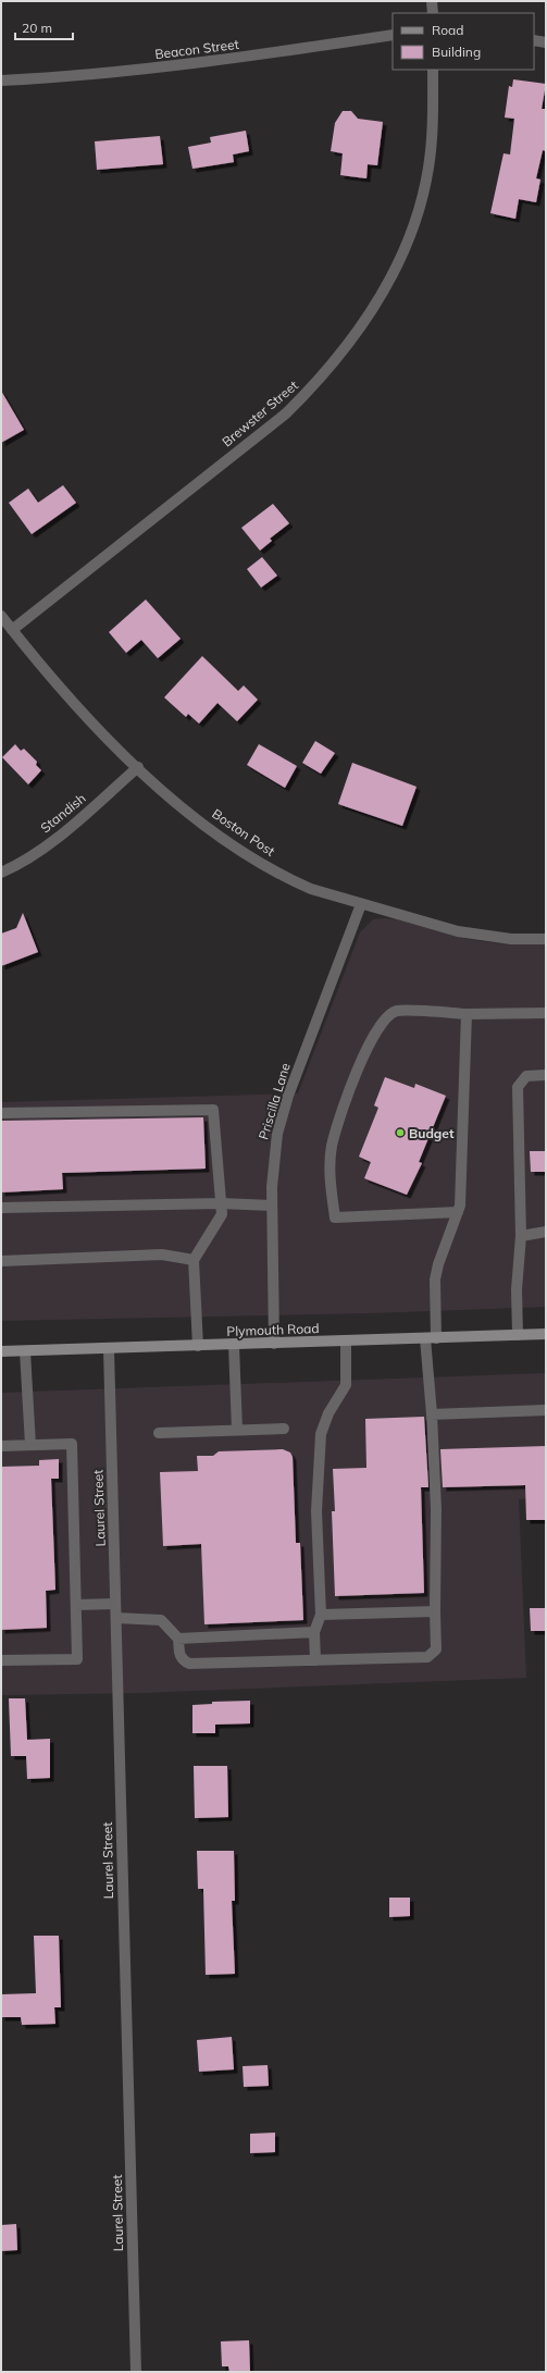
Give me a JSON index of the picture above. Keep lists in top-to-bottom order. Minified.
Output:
{"streets":{"main road":["Plymouth Road"],"street":["Beacon Street","Brewster Street","Standish","Boston Post","Priscilla Lane","Laurel Street"]},"crossings":[["Brewster Street","Boston Post"],["Standish","Boston Post"],["Boston Post","Priscilla Lane"],["Priscilla Lane","Plymouth Road"],["Plymouth Road","Laurel Street"]],"places":["Budget"],"legend":["Road","Building"],"scale_bar":"20 m"}
